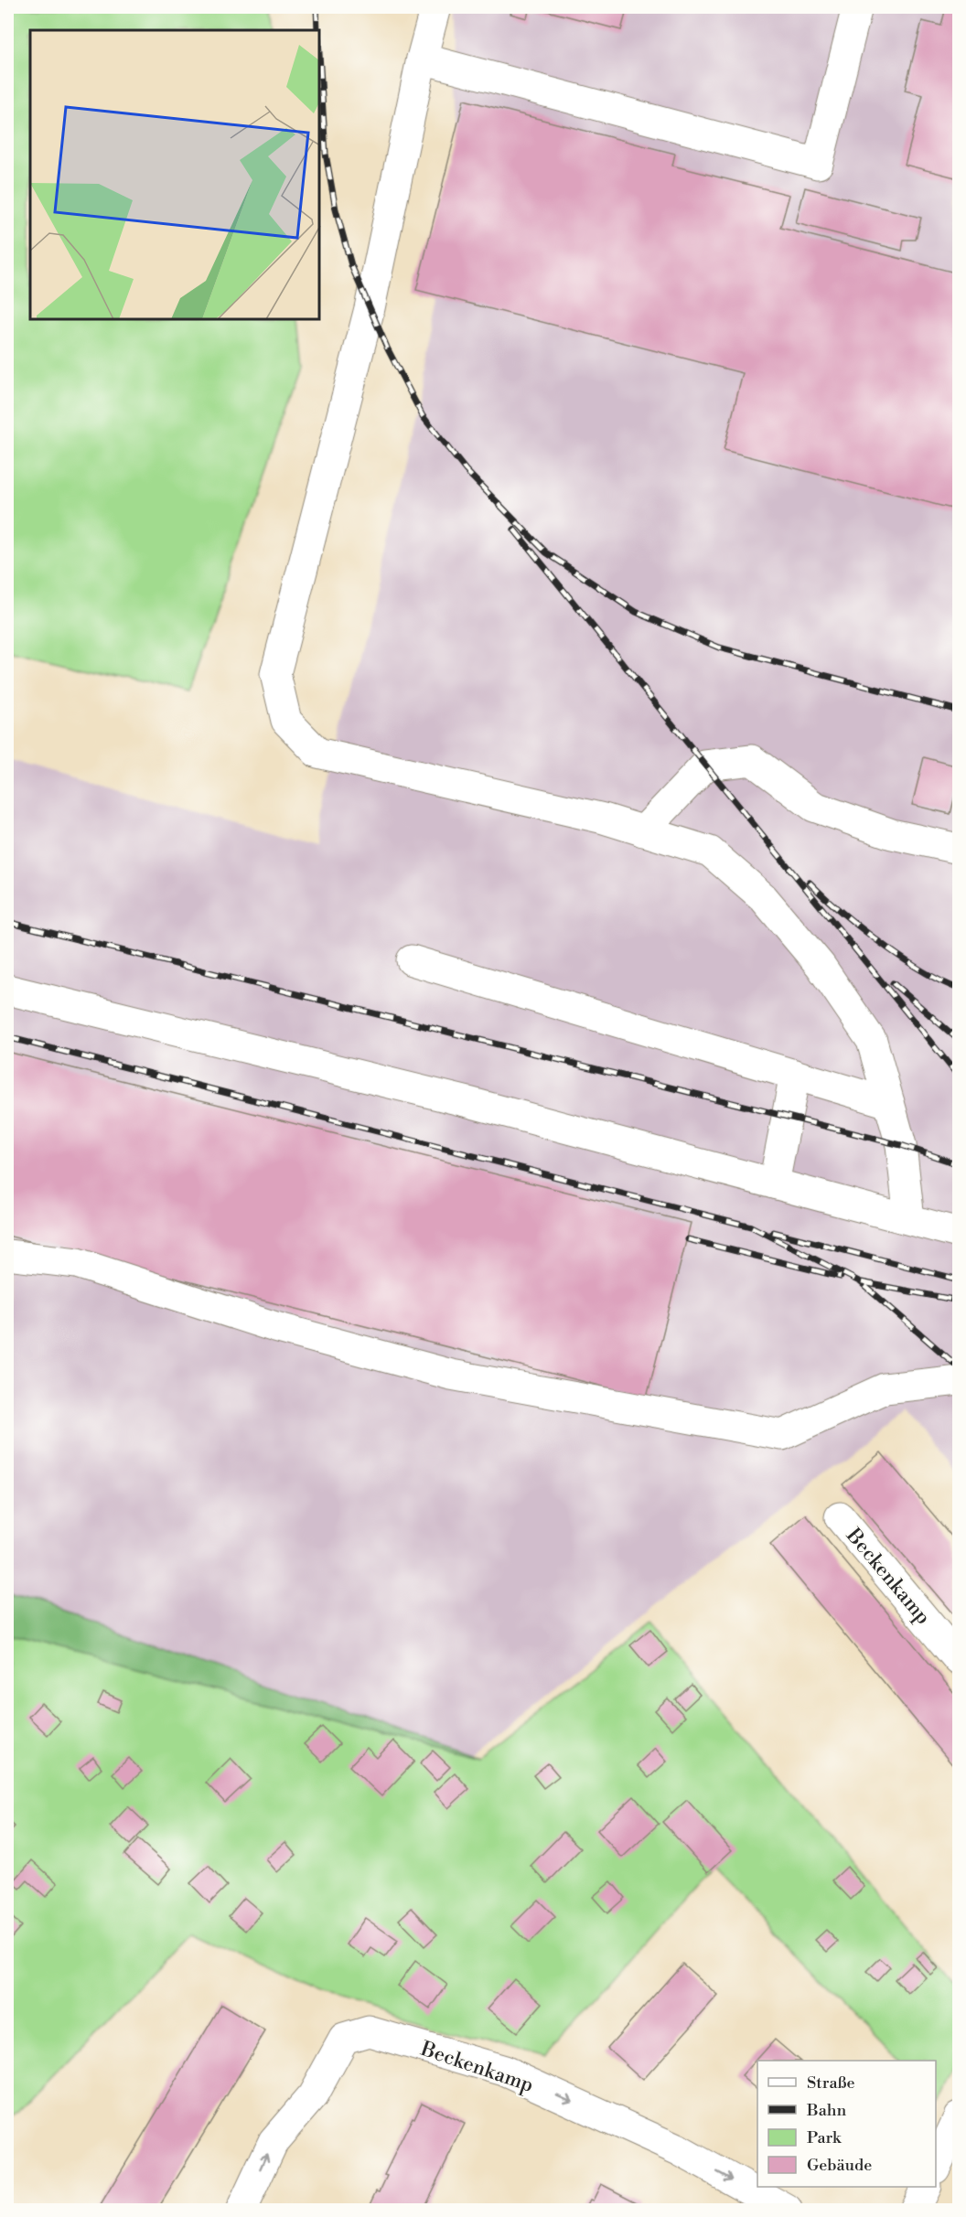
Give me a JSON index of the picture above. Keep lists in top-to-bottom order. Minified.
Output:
{"streets":{"street":["Beckenkamp"]},"legend":["Straße","Bahn","Park","Gebäude"]}
